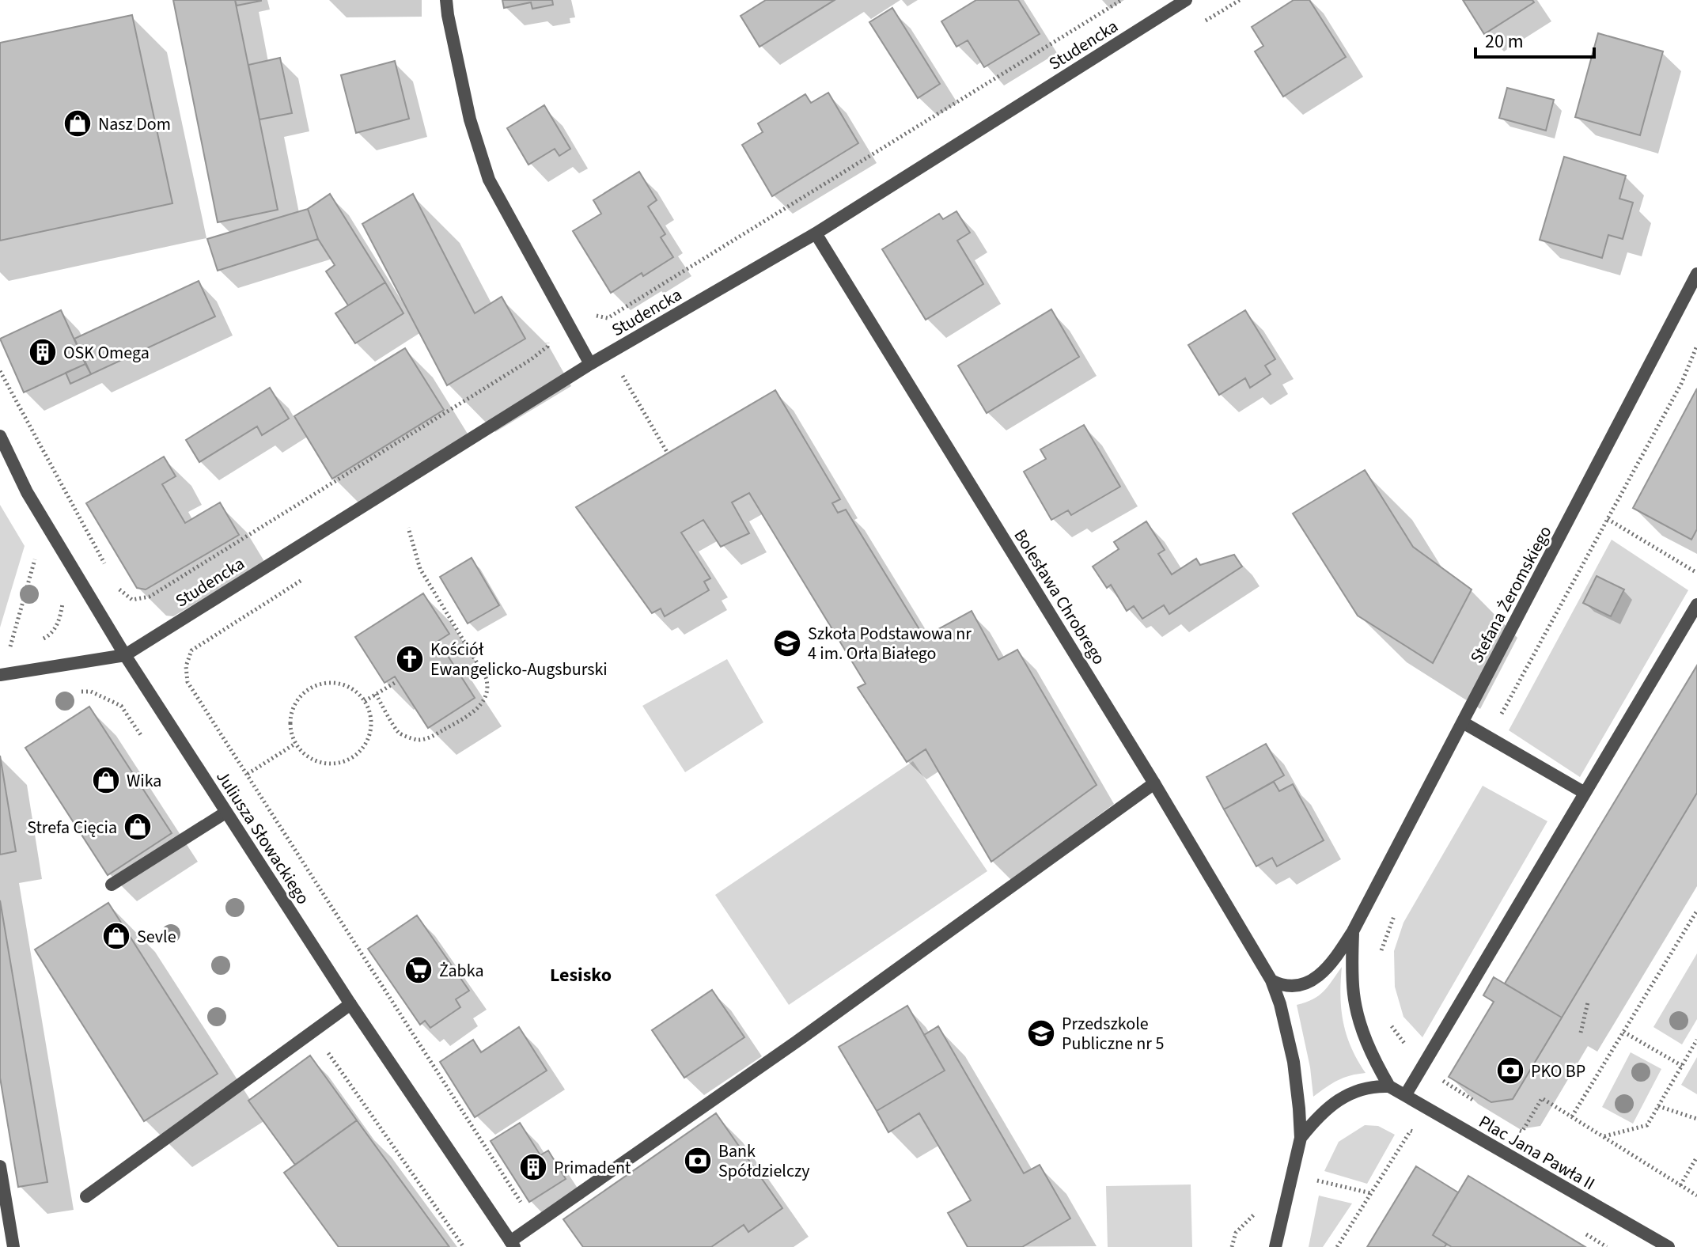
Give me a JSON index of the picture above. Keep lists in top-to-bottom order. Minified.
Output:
{"streets":{"street":["Studencka","Stefana Żeromskiego","Bolesława Chrobrego","Juliusza Słowackiego","Plac Jana Pawła II"]},"crossings":[["Studencka","Bolesława Chrobrego"],["Studencka","Juliusza Słowackiego"],["Stefana Żeromskiego","Bolesława Chrobrego"]],"districts":["Lesisko"],"places":{"shop":["Nasz Dom","Wika","Strefa Cięcia","Sevle"],"building":["OSK Omega","Primadent"],"school or university":["Szkoła Podstawowa nr 4 im. Orła Białego","Przedszkole Publiczne nr 5"],"church":["Kościół Ewangelicko-Augsburski"],"supermarket":["Żabka"],"bank":["PKO BP","Bank Spółdzielczy"]},"scale_bar":"20 m"}
